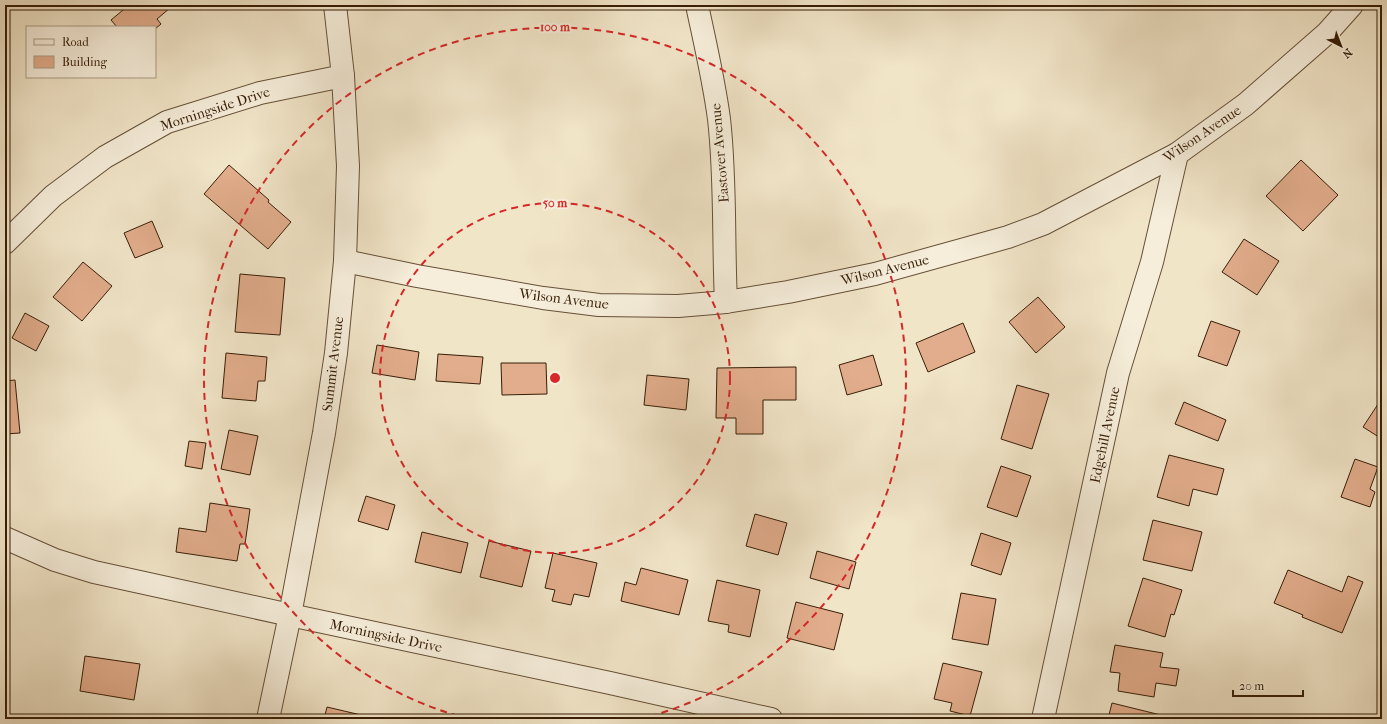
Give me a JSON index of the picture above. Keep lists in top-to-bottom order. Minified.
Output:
{"streets":{"street":["Morningside Drive","Wilson Avenue","Eastover Avenue","Summit Avenue","Edgehill Avenue"]},"crossings":[["Morningside Drive","Summit Avenue"],["Wilson Avenue","Eastover Avenue"],["Wilson Avenue","Summit Avenue"],["Wilson Avenue","Edgehill Avenue"]],"legend":["Road","Building"],"scale_bar":"20 m","north":"bottom right","rings":["100 m","50 m"]}
